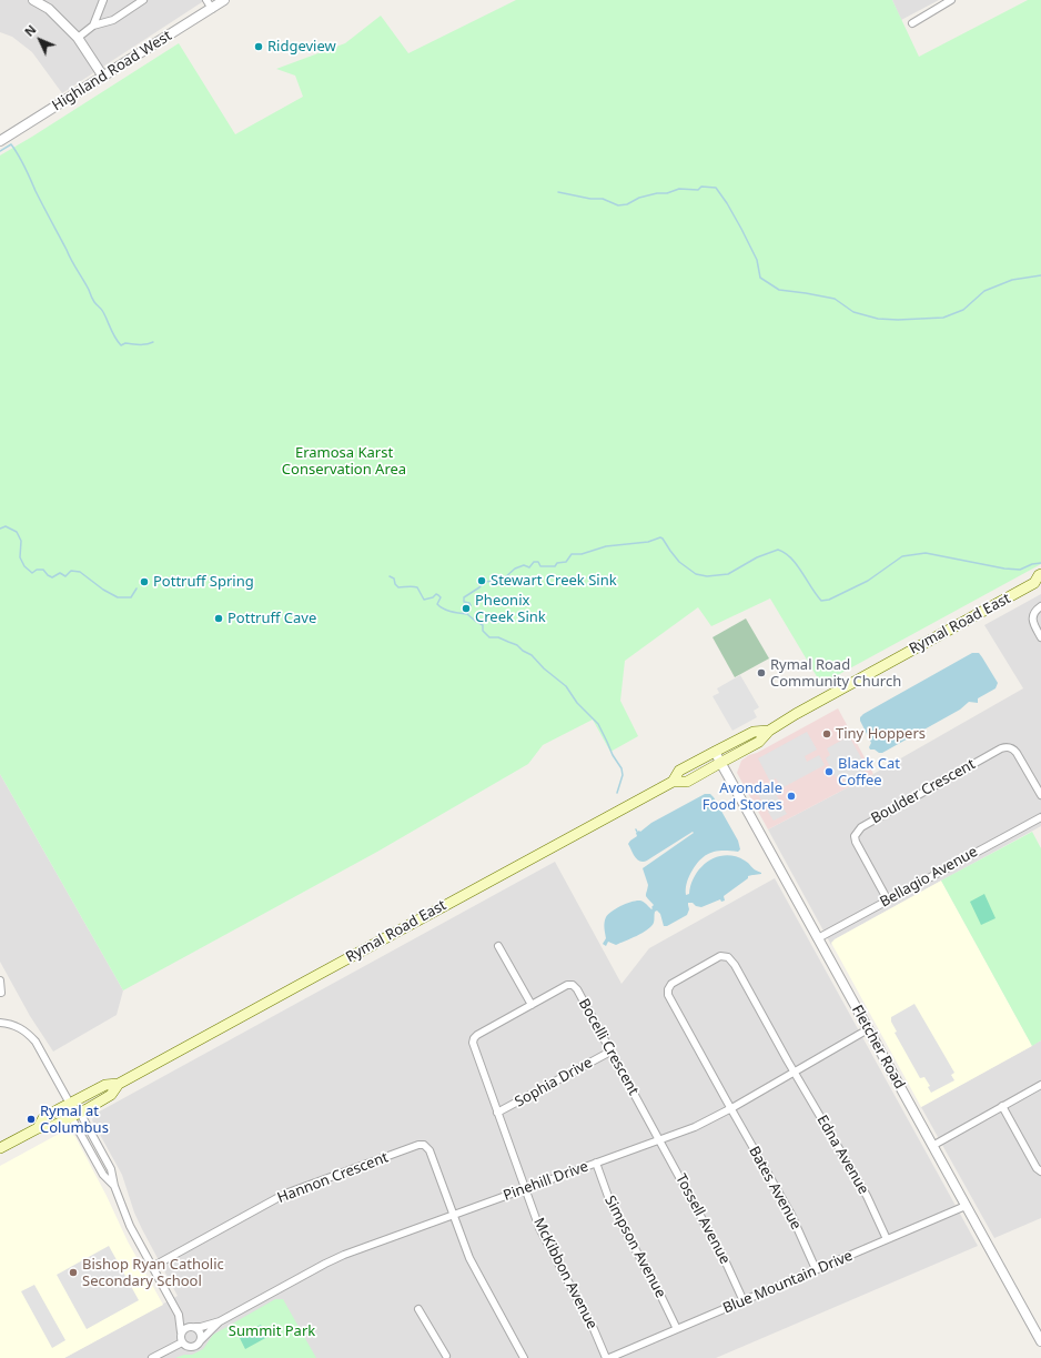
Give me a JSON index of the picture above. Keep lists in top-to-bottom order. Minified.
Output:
{"streets":{"main road":["Rymal Road East"],"street":["Highland Road West","Boulder Crescent","Bellagio Avenue","Bocelli Crescent","Fletcher Road","Sophia Drive","Edna Avenue","Hannon Crescent","Pinehill Drive","Bates Avenue","Tossell Avenue","Simpson Avenue","McKibbon Avenue","Blue Mountain Drive"]},"crossings":[["Rymal Road East","Fletcher Road"],["Boulder Crescent","Bellagio Avenue"],["Bellagio Avenue","Fletcher Road"],["Bocelli Crescent","Sophia Drive"],["Bocelli Crescent","Pinehill Drive"],["Bocelli Crescent","Tossell Avenue"],["Bocelli Crescent","McKibbon Avenue"],["Fletcher Road","Pinehill Drive"],["Fletcher Road","Blue Mountain Drive"],["Edna Avenue","Pinehill Drive"],["Edna Avenue","Bates Avenue"],["Edna Avenue","Blue Mountain Drive"],["Hannon Crescent","Pinehill Drive"],["Pinehill Drive","Bates Avenue"],["Pinehill Drive","Tossell Avenue"],["Pinehill Drive","Simpson Avenue"],["Pinehill Drive","McKibbon Avenue"],["Bates Avenue","Blue Mountain Drive"],["Tossell Avenue","Blue Mountain Drive"],["Simpson Avenue","Blue Mountain Drive"],["McKibbon Avenue","Blue Mountain Drive"]],"parks":["Eramosa Karst Conservation Area","Summit Park"],"places":["Ridgeview","Stewart Creek Sink","Pottruff Spring","Pheonix Creek Sink","Pottruff Cave","Rymal Road Community Church","Tiny Hoppers","Black Cat Coffee","Avondale Food Stores","Rymal at Columbus","Bishop Ryan Catholic Secondary School"],"north":"top left"}
